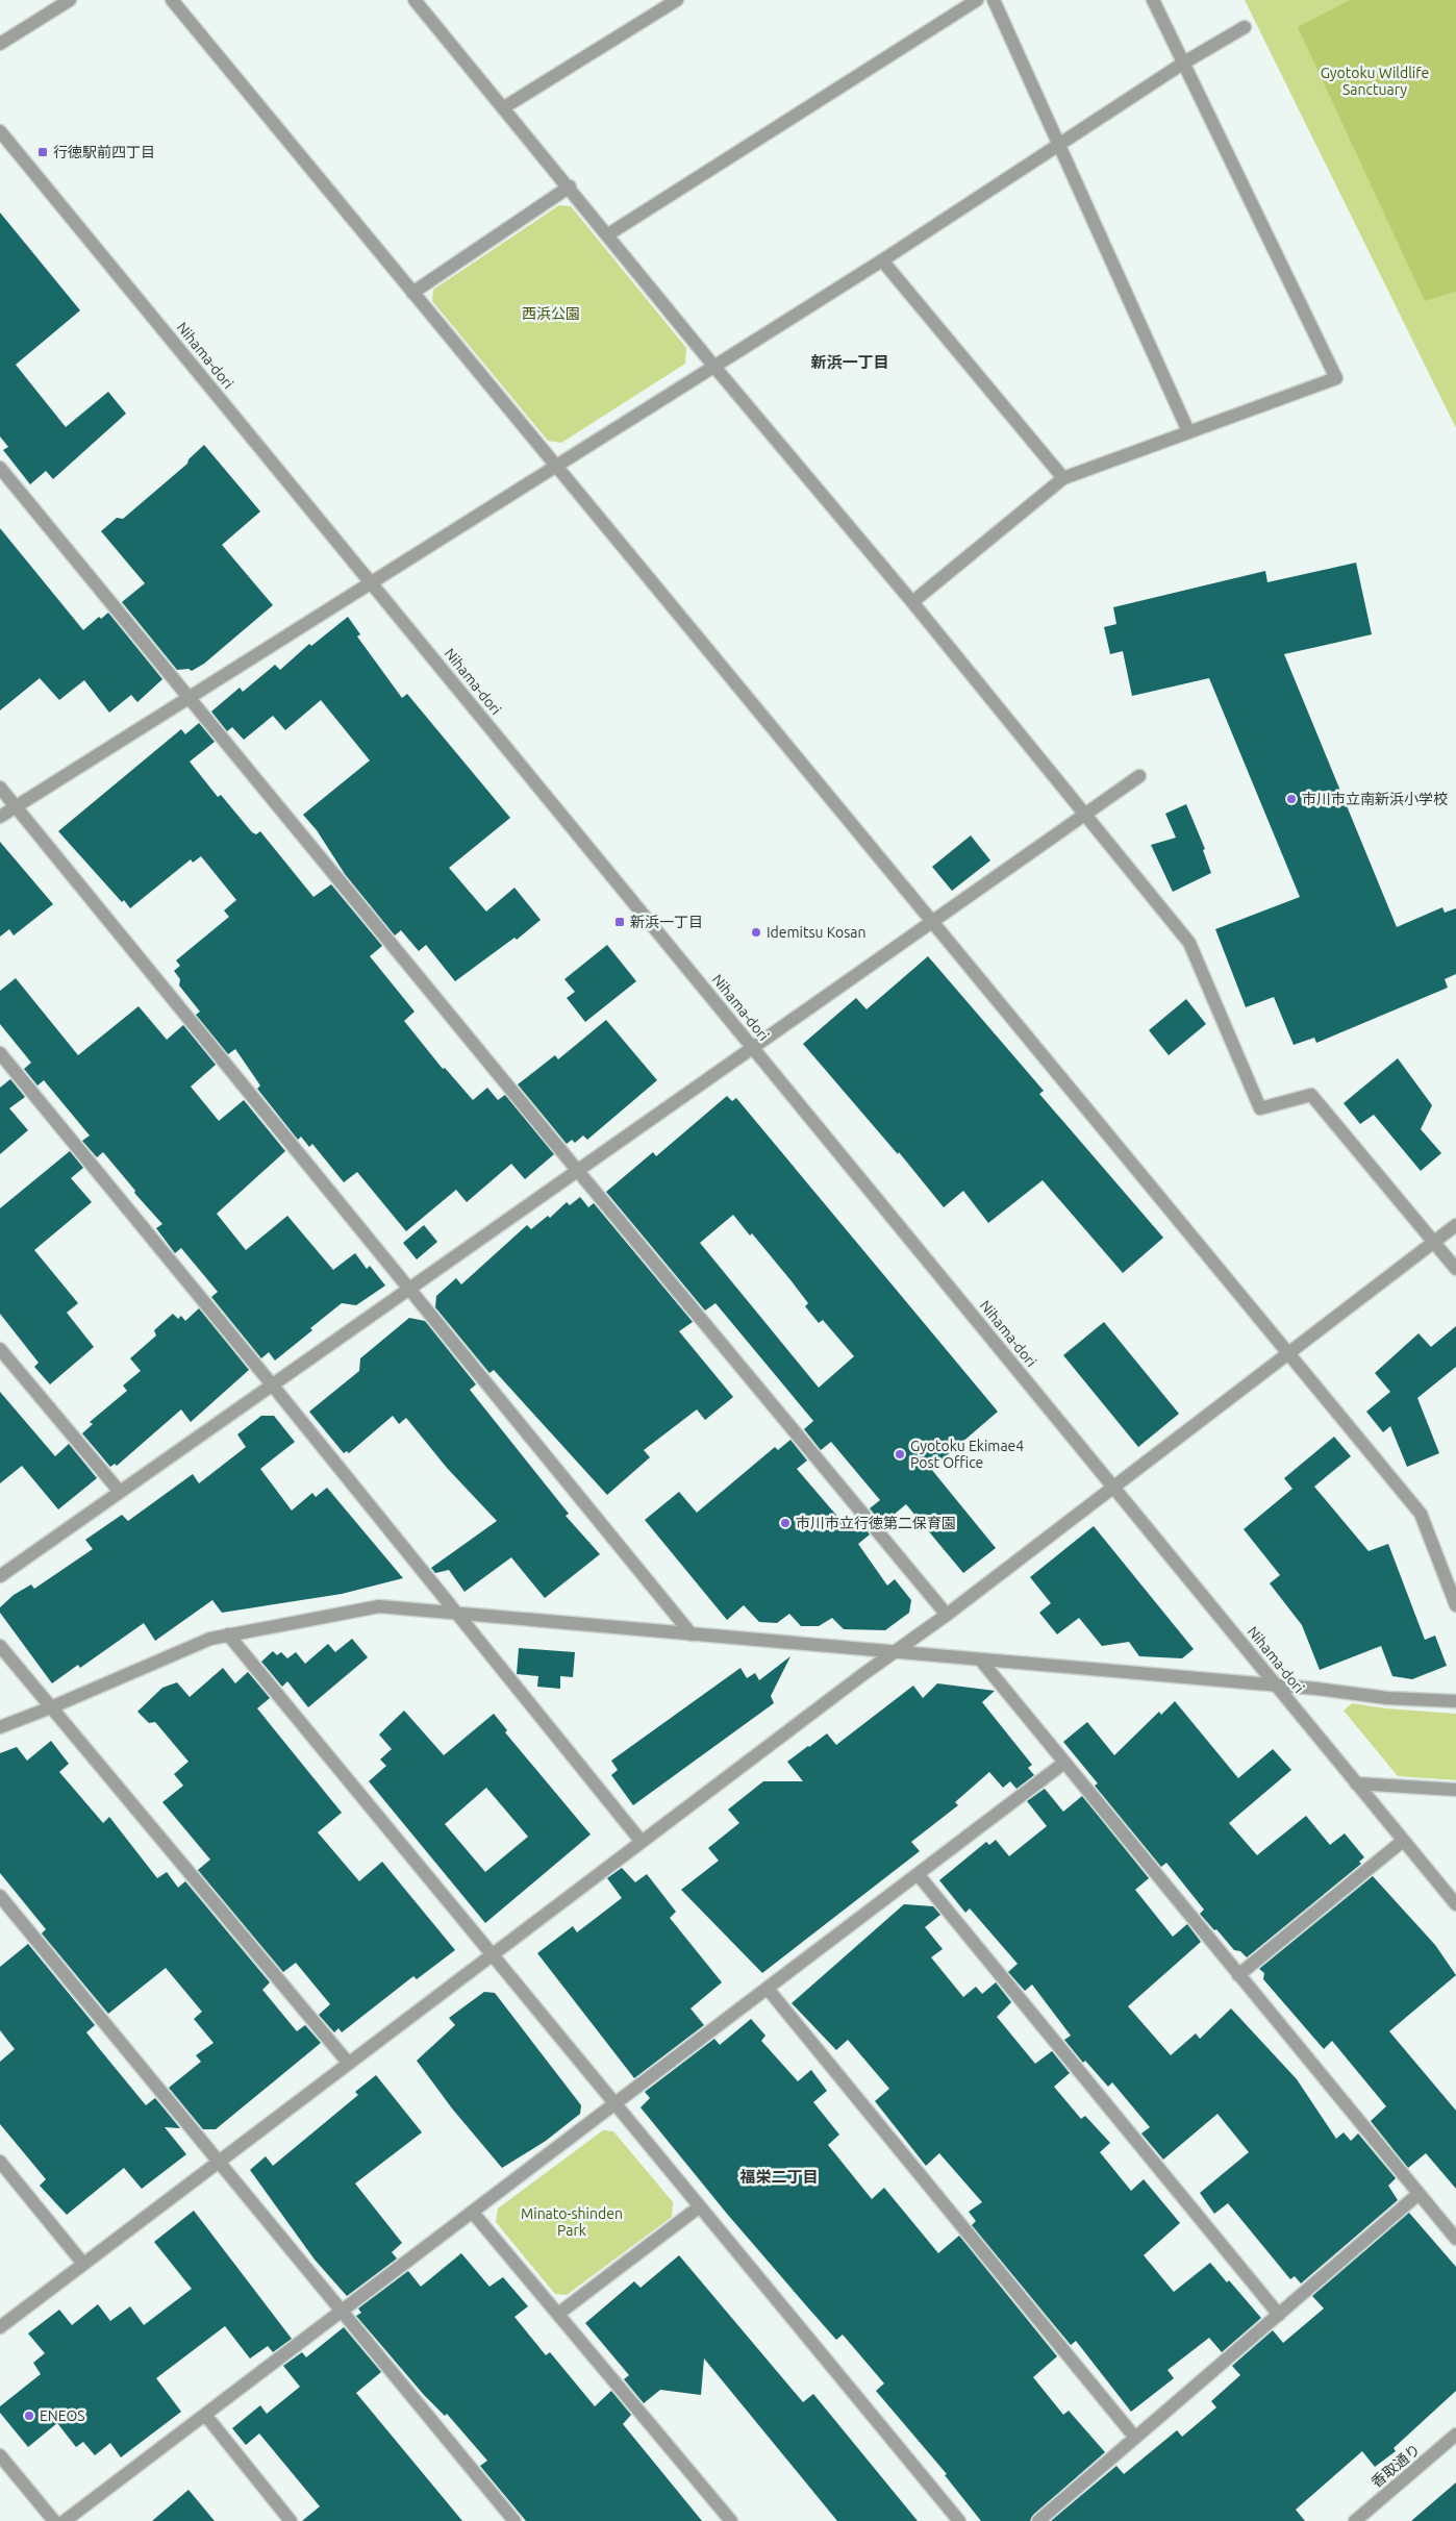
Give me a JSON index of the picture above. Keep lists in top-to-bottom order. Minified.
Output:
{"streets":{"street":["Nihama-dori","香取通り"]},"districts":["新浜一丁目","福栄二丁目"],"parks":["Gyotoku Wildlife Sanctuary","西浜公園","Minato-shinden Park"],"places":{"transit":["行徳駅前四丁目","新浜一丁目"],"other":["市川市立南新浜小学校","Idemitsu Kosan","Gyotoku Ekimae4 Post Office","市川市立行徳第二保育園","ENEOS"]}}
